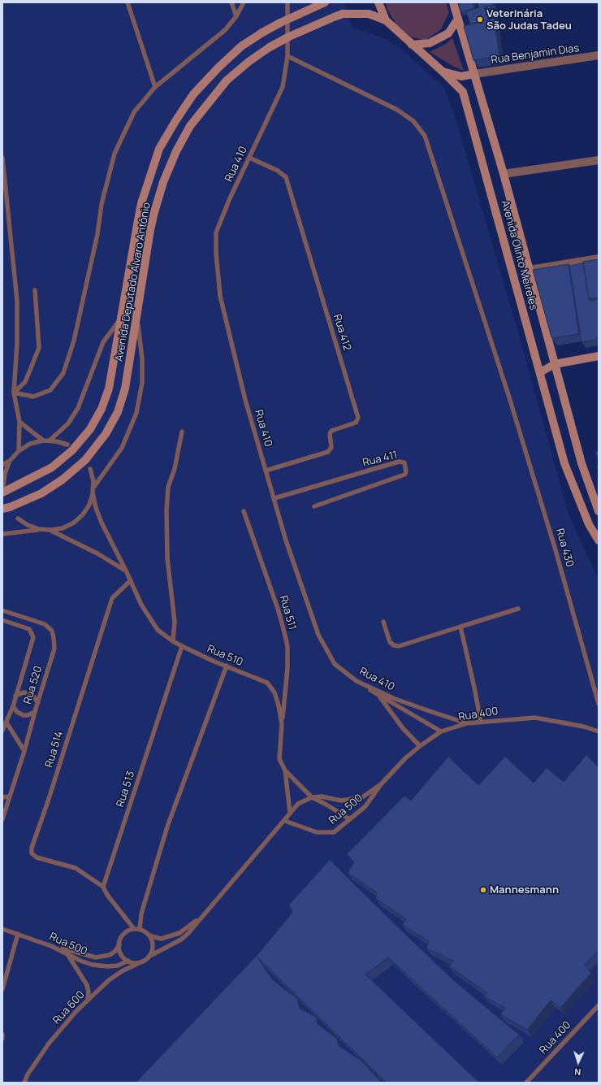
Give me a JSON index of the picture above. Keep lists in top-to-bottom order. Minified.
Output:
{"streets":{"main road":["Avenida Olinto Meireles","Avenida Deputado Álvaro Antônio"],"street":["Rua Benjamin Dias"],"lane":["Rua 410","Rua 412","Rua 411","Rua 430","Rua 511","Rua 510","Rua 520","Rua 400","Rua 514","Rua 513","Rua 500","Rua 600"]},"crossings":[["Rua Benjamin Dias","Avenida Olinto Meireles"],["Rua 410","Rua 412"],["Rua 410","Rua 411"],["Rua 410","Rua 430"],["Rua 410","Rua 400"],["Avenida Olinto Meireles","Avenida Deputado Álvaro Antônio"],["Rua 511","Rua 510"],["Rua 510","Rua 514"],["Rua 510","Rua 513"],["Rua 510","Rua 500"],["Rua 400","Rua 500"],["Rua 514","Rua 513"],["Rua 500","Rua 600"]],"places":["Veterinária São Judas Tadeu","Mannesmann"],"north":"bottom"}
